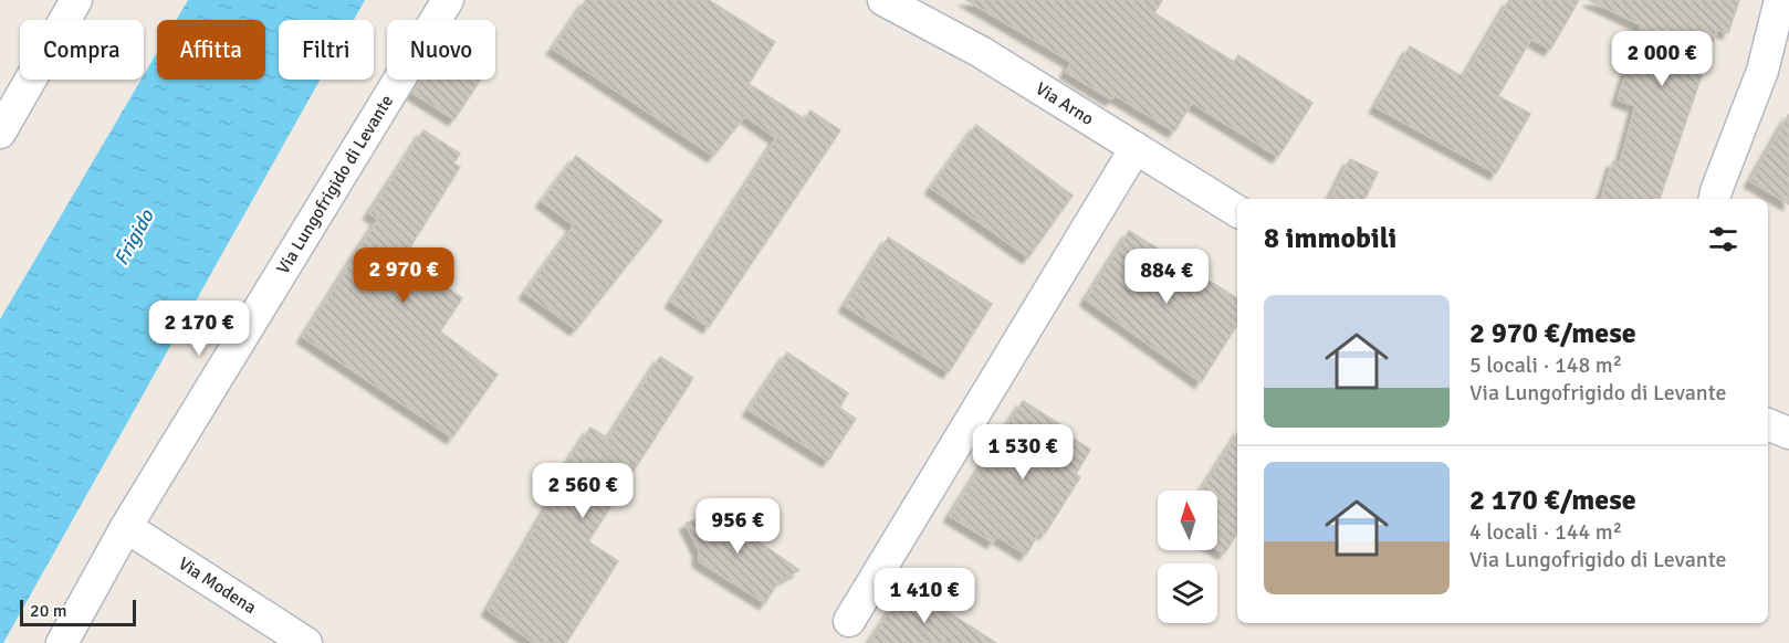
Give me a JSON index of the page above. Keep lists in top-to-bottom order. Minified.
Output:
{"streets":{"street":["Via Arno","Via Lungofrigido di Levante","Via Modena"]},"crossings":[["Via Lungofrigido di Levante","Via Modena"]],"water":["Frigido"],"scale_bar":"20 m","north":"top","page":{"chip":["Compra","Affitta","Filtri","Nuovo"],"price":["2 000 €","2 970 €","884 €","2 170 €","1 530 €","2 560 €","956 €","1 410 €"],"heading":"8 immobili","list":[{"name":"2 970 €/mese","note":"5 locali · 148 m² · Via Lungofrigido di Levante"},{"name":"2 170 €/mese","note":"4 locali · 144 m² · Via Lungofrigido di Levante"}],"scale":"20 m"}}
